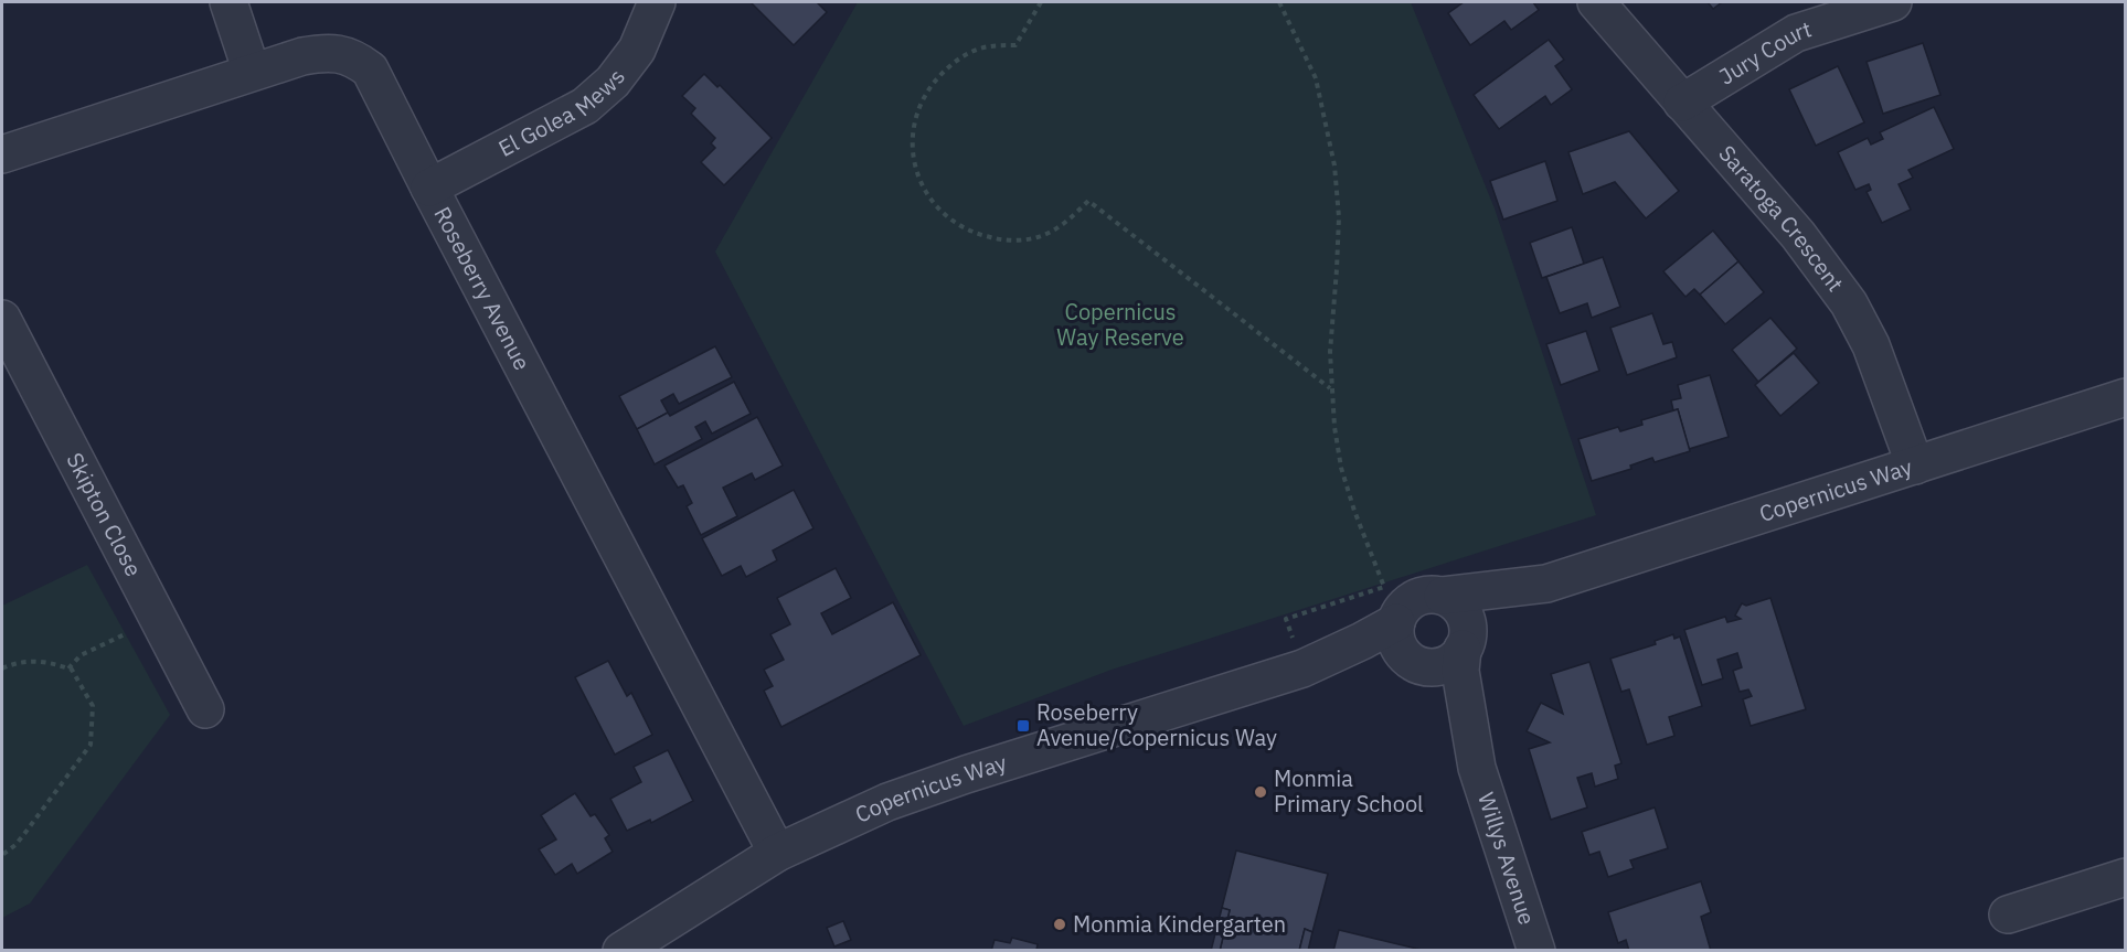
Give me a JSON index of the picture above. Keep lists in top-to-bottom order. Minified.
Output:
{"streets":{"street":["Jury Court","El Golea Mews","Saratoga Crescent","Roseberry Avenue","Copernicus Way","Skipton Close","Willys Avenue"]},"crossings":[["Jury Court","Saratoga Crescent"],["El Golea Mews","Roseberry Avenue"],["Saratoga Crescent","Copernicus Way"],["Roseberry Avenue","Copernicus Way"],["Copernicus Way","Willys Avenue"]],"parks":["Copernicus Way Reserve"],"places":{"transit":["Roseberry Avenue/Copernicus Way"],"other":["Monmia Primary School","Monmia Kindergarten"]}}
